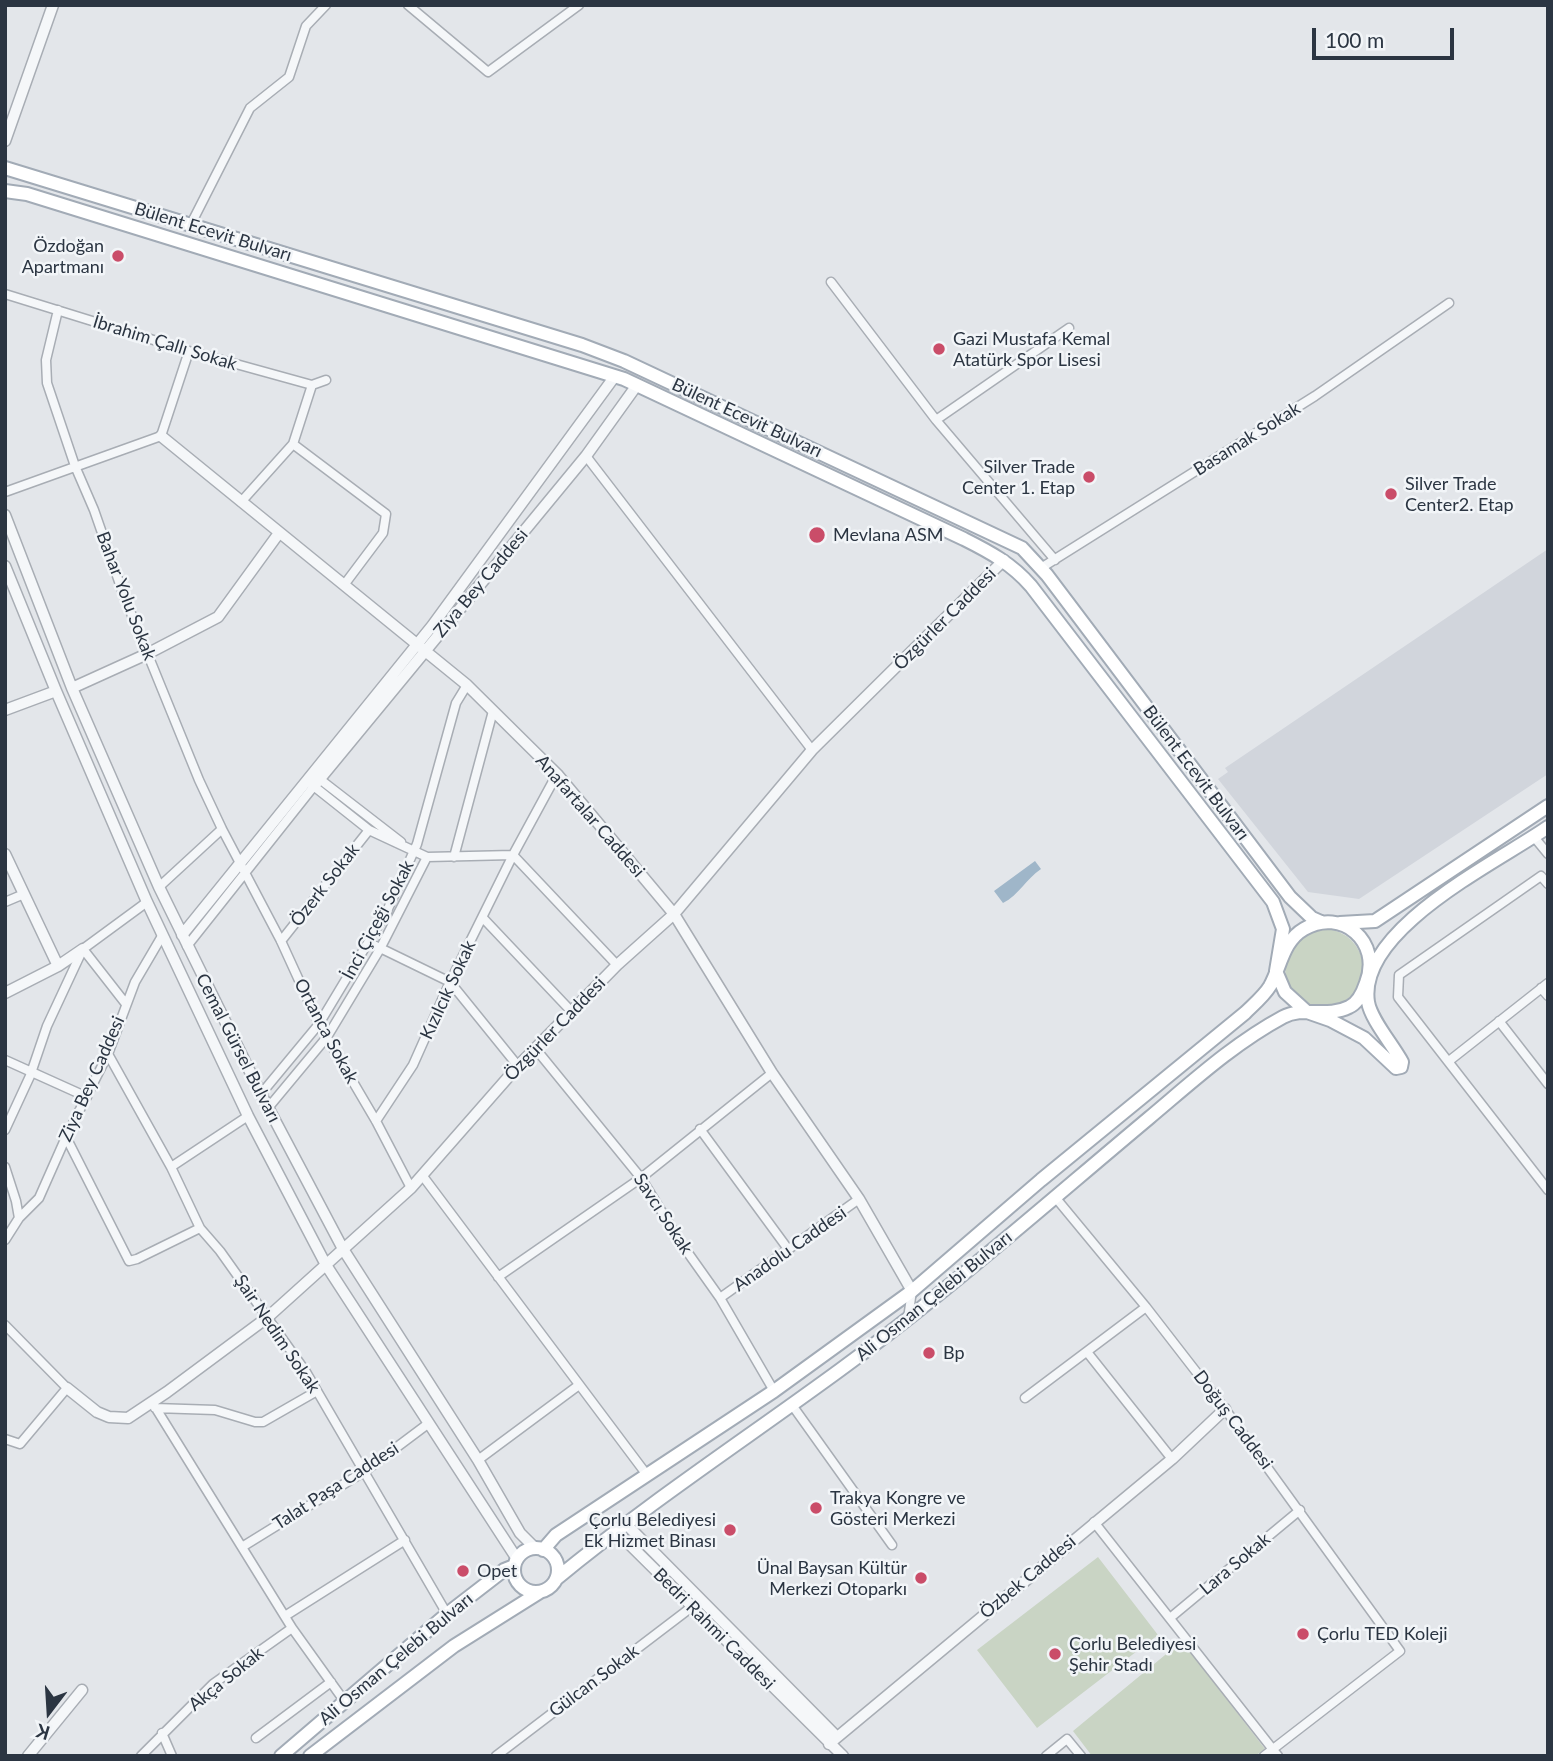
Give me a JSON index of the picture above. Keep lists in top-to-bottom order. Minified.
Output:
{"streets":{"main road":["Bülent Ecevit Bulvarı","Ali Osman Çelebi Bulvarı"],"street":["İbrahim Çallı Sokak","Basamak Sokak","Ziya Bey Caddesi","Bahar Yolu Sokak","Özgürler Caddesi","Anafartalar Caddesi","Özerk Sokak","İnci Çiçeği Sokak","Kızılcık Sokak","Ortanca Sokak","Cemal Gürsel Bulvarı","Savcı Sokak","Anadolu Caddesi","Şair Nedim Sokak","Doğuş Caddesi","Talat Paşa Caddesi","Lara Sokak","Özbek Caddesi","Bedri Rahmi Caddesi","Akça Sokak","Gülcan Sokak"]},"crossings":[["Bülent Ecevit Bulvarı","Basamak Sokak"],["Bülent Ecevit Bulvarı","Ali Osman Çelebi Bulvarı"],["İbrahim Çallı Sokak","Bahar Yolu Sokak"],["Ziya Bey Caddesi","Bahar Yolu Sokak"],["Ziya Bey Caddesi","Anafartalar Caddesi"],["Ziya Bey Caddesi","Ortanca Sokak"],["Ziya Bey Caddesi","Cemal Gürsel Bulvarı"],["Ziya Bey Caddesi","Şair Nedim Sokak"],["Bahar Yolu Sokak","Ortanca Sokak"],["Özgürler Caddesi","Anafartalar Caddesi"],["Özgürler Caddesi","Ortanca Sokak"],["Özgürler Caddesi","Cemal Gürsel Bulvarı"],["Özgürler Caddesi","Savcı Sokak"],["Özgürler Caddesi","Şair Nedim Sokak"],["Anafartalar Caddesi","İnci Çiçeği Sokak"],["Anafartalar Caddesi","Kızılcık Sokak"],["Anafartalar Caddesi","Anadolu Caddesi"],["Anafartalar Caddesi","Ali Osman Çelebi Bulvarı"],["Özerk Sokak","Ortanca Sokak"],["İnci Çiçeği Sokak","Ortanca Sokak"],["İnci Çiçeği Sokak","Cemal Gürsel Bulvarı"],["Kızılcık Sokak","Ortanca Sokak"],["Cemal Gürsel Bulvarı","Ali Osman Çelebi Bulvarı"],["Cemal Gürsel Bulvarı","Talat Paşa Caddesi"],["Savcı Sokak","Anadolu Caddesi"],["Savcı Sokak","Ali Osman Çelebi Bulvarı"],["Ali Osman Çelebi Bulvarı","Şair Nedim Sokak"],["Ali Osman Çelebi Bulvarı","Doğuş Caddesi"],["Ali Osman Çelebi Bulvarı","Bedri Rahmi Caddesi"],["Şair Nedim Sokak","Talat Paşa Caddesi"],["Doğuş Caddesi","Lara Sokak"],["Doğuş Caddesi","Özbek Caddesi"],["Özbek Caddesi","Bedri Rahmi Caddesi"],["Bedri Rahmi Caddesi","Gülcan Sokak"]],"places":["Özdoğan Apartmanı","Gazi Mustafa Kemal Atatürk Spor Lisesi","Silver Trade Center 1. Etap","Silver Trade Center2. Etap","Mevlana ASM","Bp","Trakya Kongre ve Gösteri Merkezi","Çorlu Belediyesi Ek Hizmet Binası","Opet","Ünal Baysan Kültür Merkezi Otoparkı","Çorlu TED Koleji","Çorlu Belediyesi Şehir Stadı"],"scale_bar":"100 m","north":"bottom"}
